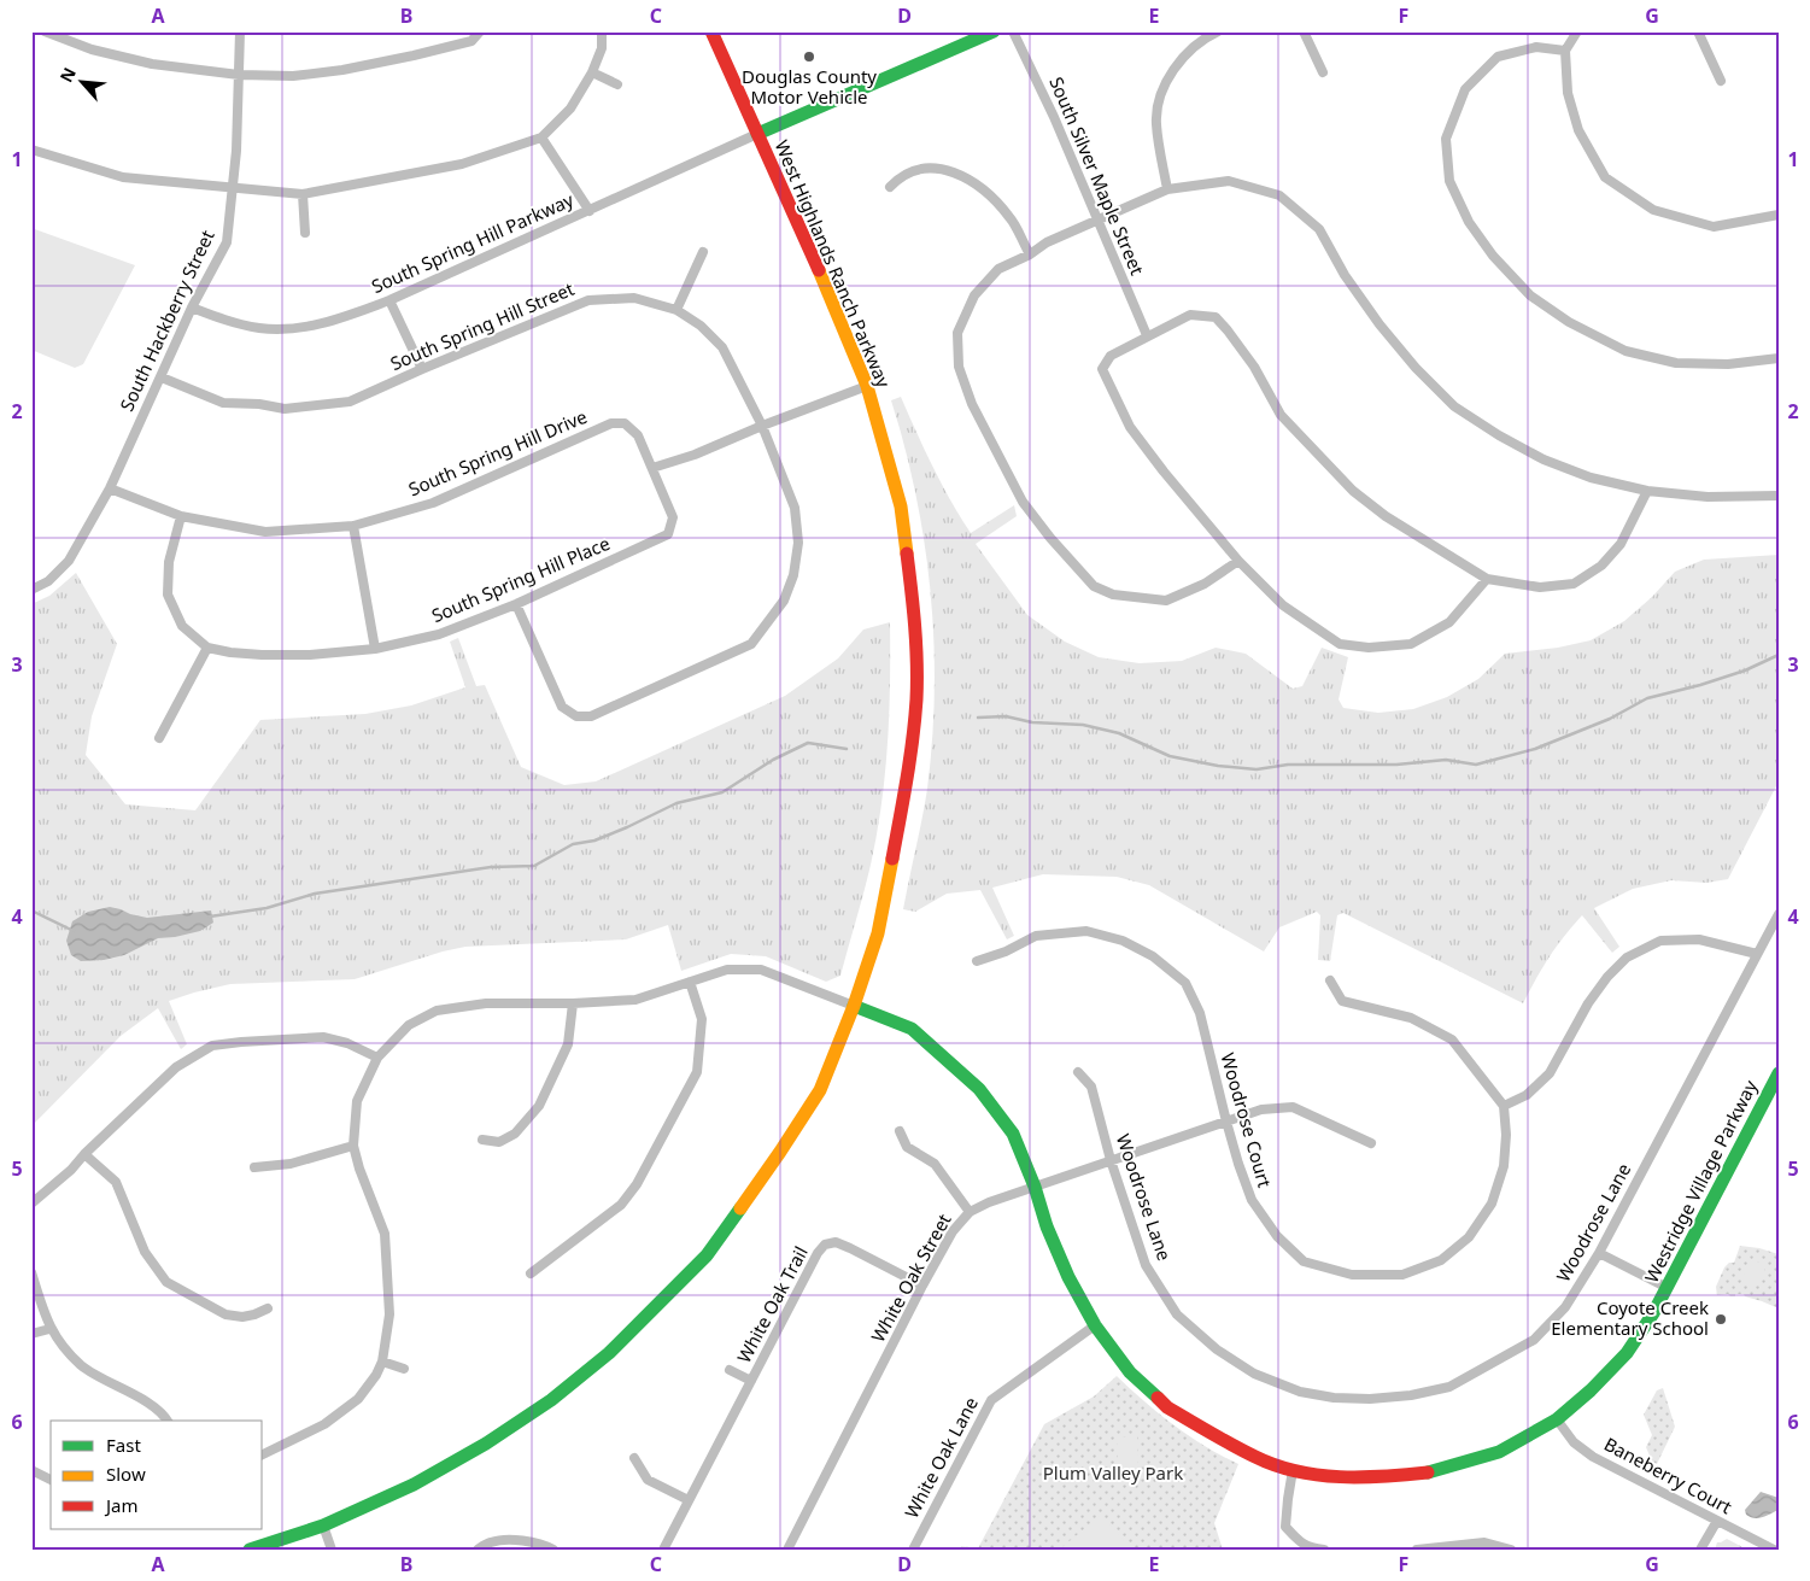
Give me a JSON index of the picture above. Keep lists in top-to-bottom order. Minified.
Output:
{"streets":{"main road":["West Highlands Ranch Parkway","Westridge Village Parkway"],"street":["South Silver Maple Street","South Spring Hill Parkway","South Hackberry Street","South Spring Hill Street","South Spring Hill Drive","South Spring Hill Place","Woodrose Court","Woodrose Lane","White Oak Street","White Oak Trail","White Oak Lane","Baneberry Court"]},"crossings":[["South Spring Hill Parkway","West Highlands Ranch Parkway"],["South Spring Hill Parkway","South Hackberry Street"],["West Highlands Ranch Parkway","Westridge Village Parkway"],["South Hackberry Street","South Spring Hill Street"],["South Hackberry Street","South Spring Hill Drive"],["South Spring Hill Street","South Spring Hill Place"],["South Spring Hill Drive","South Spring Hill Place"],["Woodrose Court","White Oak Street"],["Westridge Village Parkway","White Oak Street"],["Westridge Village Parkway","White Oak Lane"],["Westridge Village Parkway","Baneberry Court"],["Woodrose Lane","White Oak Street"],["White Oak Street","White Oak Trail"]],"parks":["Plum Valley Park"],"places":["Douglas County Motor Vehicle","Coyote Creek Elementary School"],"legend":["Fast","Slow","Jam"],"north":"top left","grid":{"columns":["A","B","C","D","E","F","G"],"rows":["1","2","3","4","5","6"]}}
